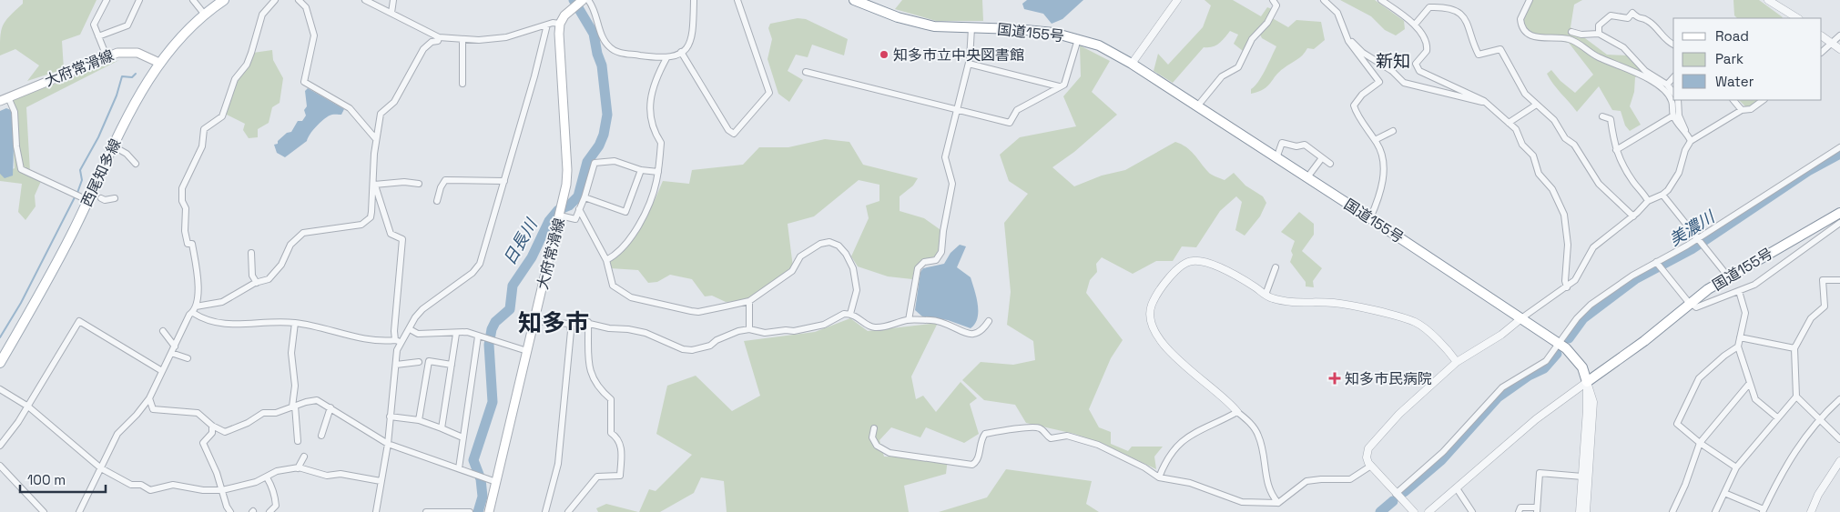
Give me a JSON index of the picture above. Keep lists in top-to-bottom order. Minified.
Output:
{"streets":{"main road":["国道155号","大府常滑線","西尾知多線"]},"crossings":[["大府常滑線","西尾知多線"]],"districts":["新知","知多市"],"water":["美濃川","日長川"],"places":{"other":["知多市立中央図書館"],"health":["知多市民病院"]},"legend":["Road","Park","Water"],"scale_bar":"100 m"}
